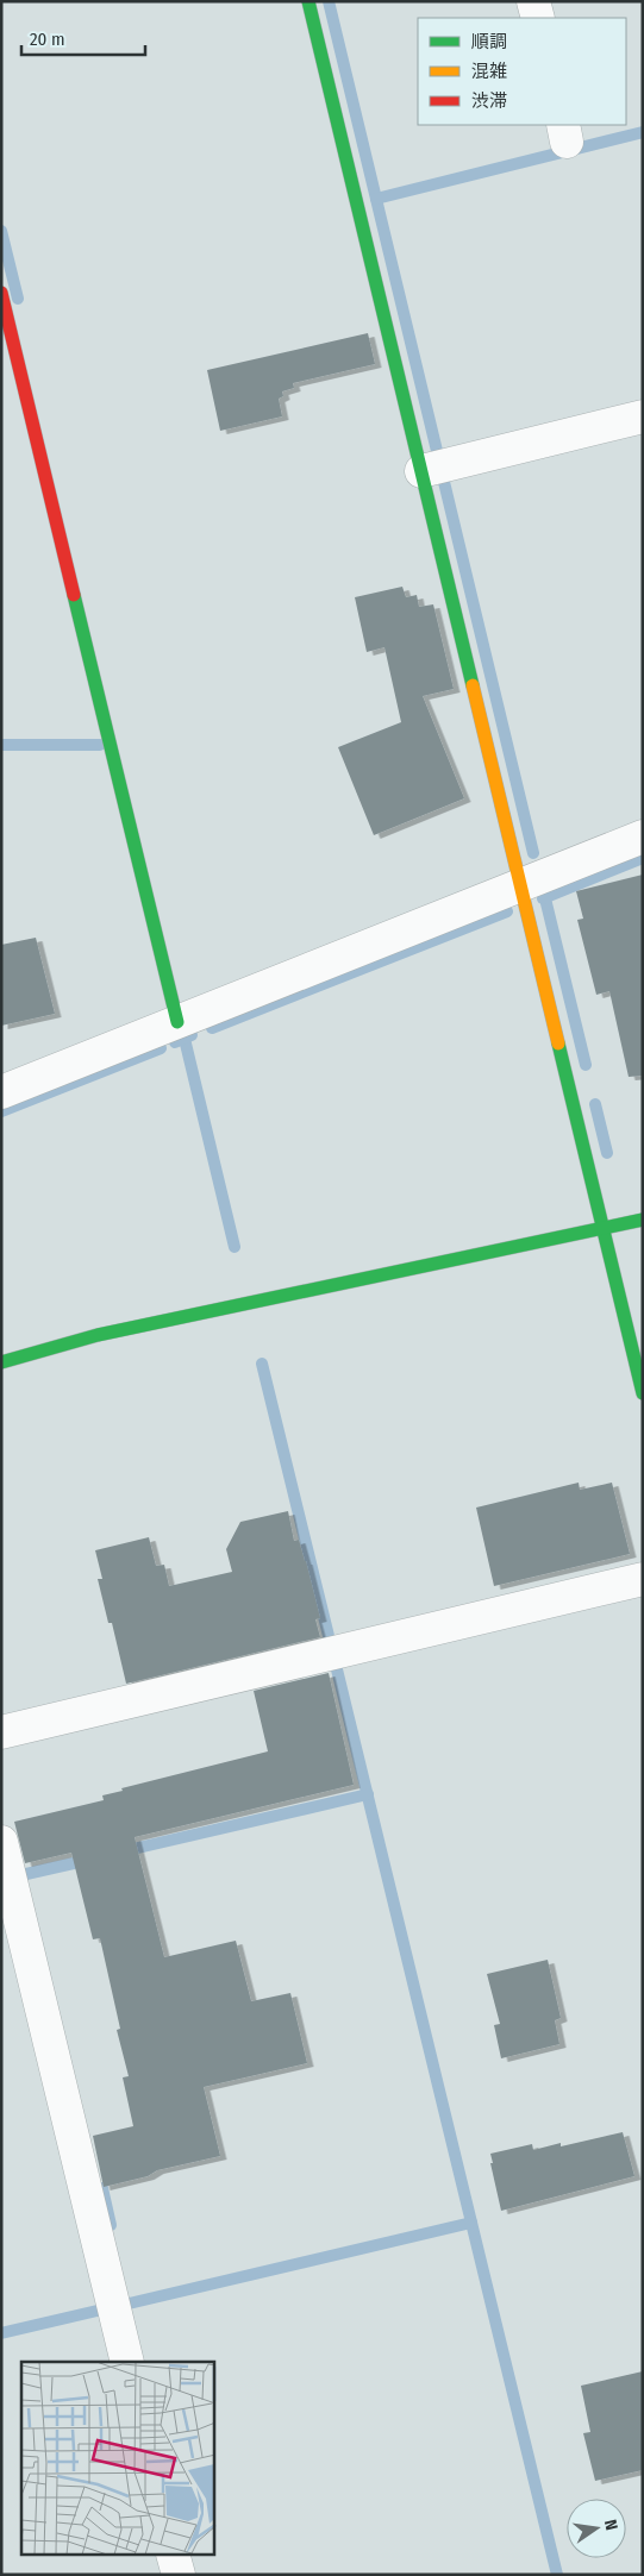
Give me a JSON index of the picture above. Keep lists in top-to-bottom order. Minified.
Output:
{"legend":["順調","混雑","渋滞"],"scale_bar":"20 m","north":"right"}
